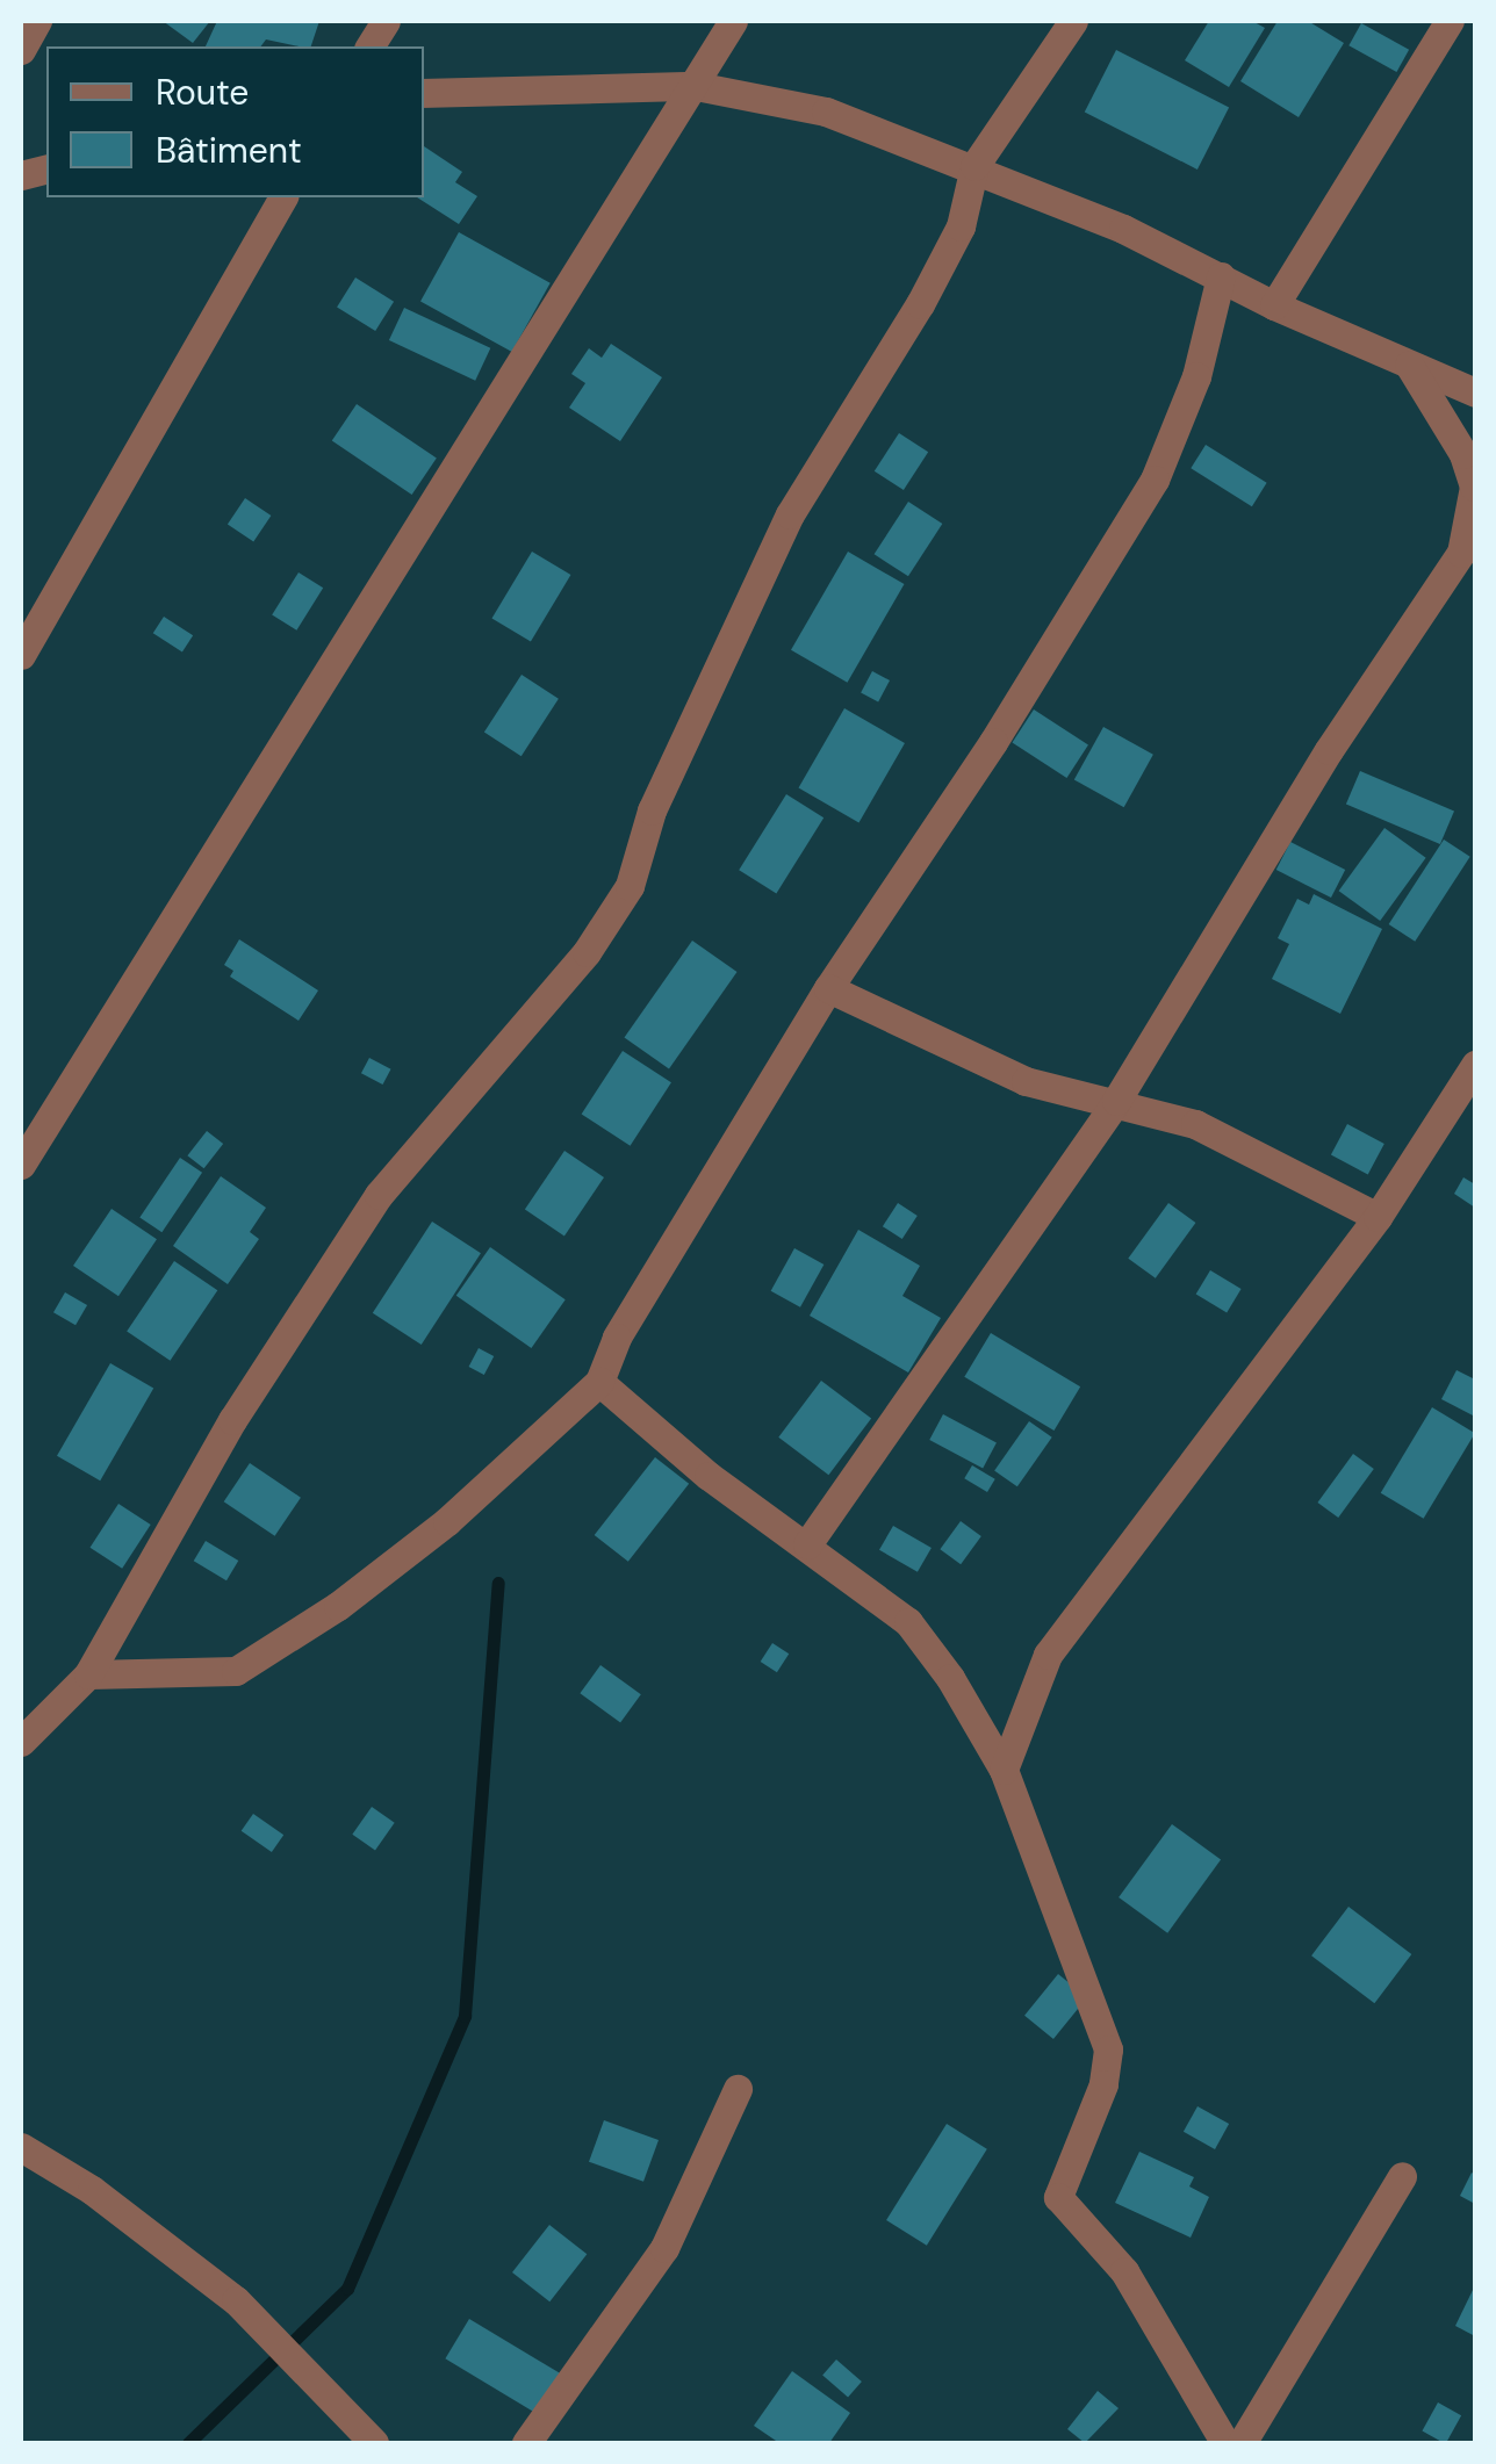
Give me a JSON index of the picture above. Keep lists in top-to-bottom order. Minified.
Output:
{"legend":["Route","Bâtiment"]}
